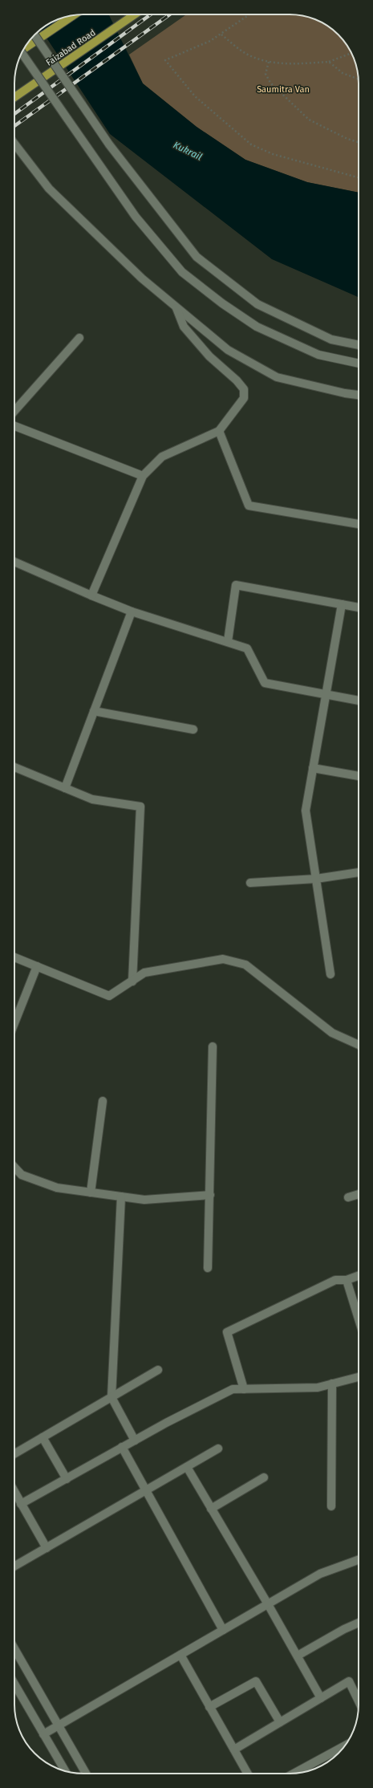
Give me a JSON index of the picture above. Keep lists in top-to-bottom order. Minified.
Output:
{"streets":{"main road":["Faizabad Road"]},"water":["Kukrail"],"parks":["Saumitra Van"]}
